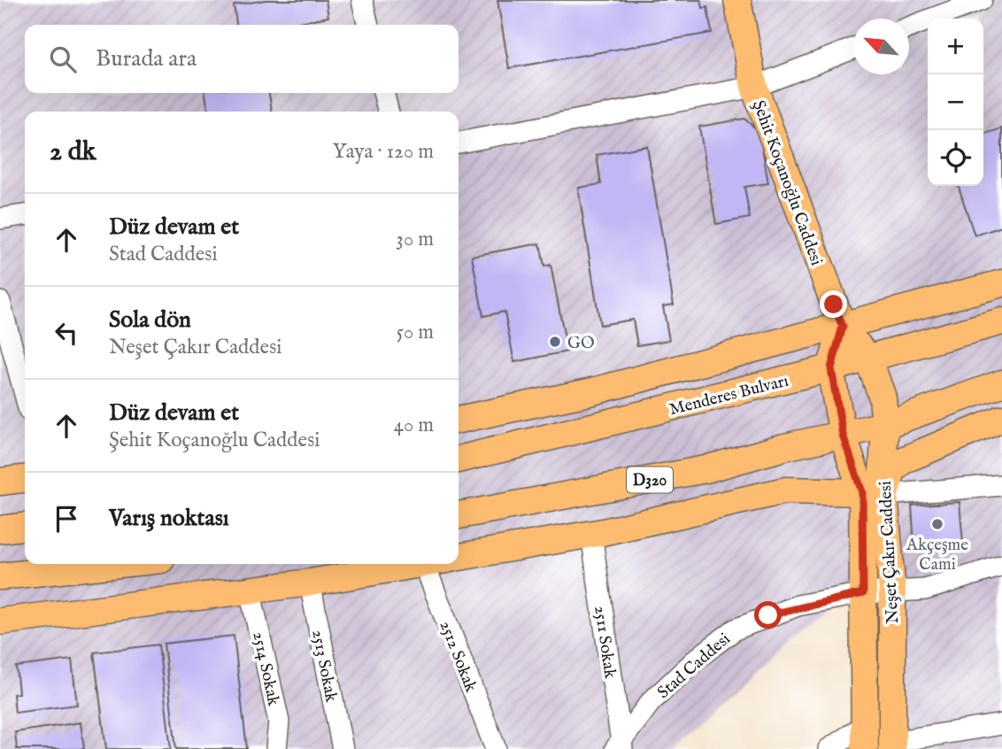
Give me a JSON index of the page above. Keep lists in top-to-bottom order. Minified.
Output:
{"streets":{"main road":["Şehit Koçanoğlu Caddesi","Menderes Bulvarı","D320","Neşet Çakır Caddesi"],"street":["2511 Sokak","2512 Sokak","Stad Caddesi","2513 Sokak","2514 Sokak"]},"crossings":[["Şehit Koçanoğlu Caddesi","Menderes Bulvarı"],["Şehit Koçanoğlu Caddesi","Neşet Çakır Caddesi"],["Menderes Bulvarı","Neşet Çakır Caddesi"],["D320","Neşet Çakır Caddesi"],["Neşet Çakır Caddesi","Stad Caddesi"],["2511 Sokak","Stad Caddesi"]],"places":["GO","Akçeşme Cami"],"north":"top left","page":{"map_buttons":["+","−"],"search":"Burada ara","heading":["2 dk","Yaya · 120 m"],"list":[["Düz devam et","Stad Caddesi","30 m"],["Sola dön","Neşet Çakır Caddesi","50 m"],["Düz devam et","Şehit Koçanoğlu Caddesi","40 m"],"Varış noktası"]}}
